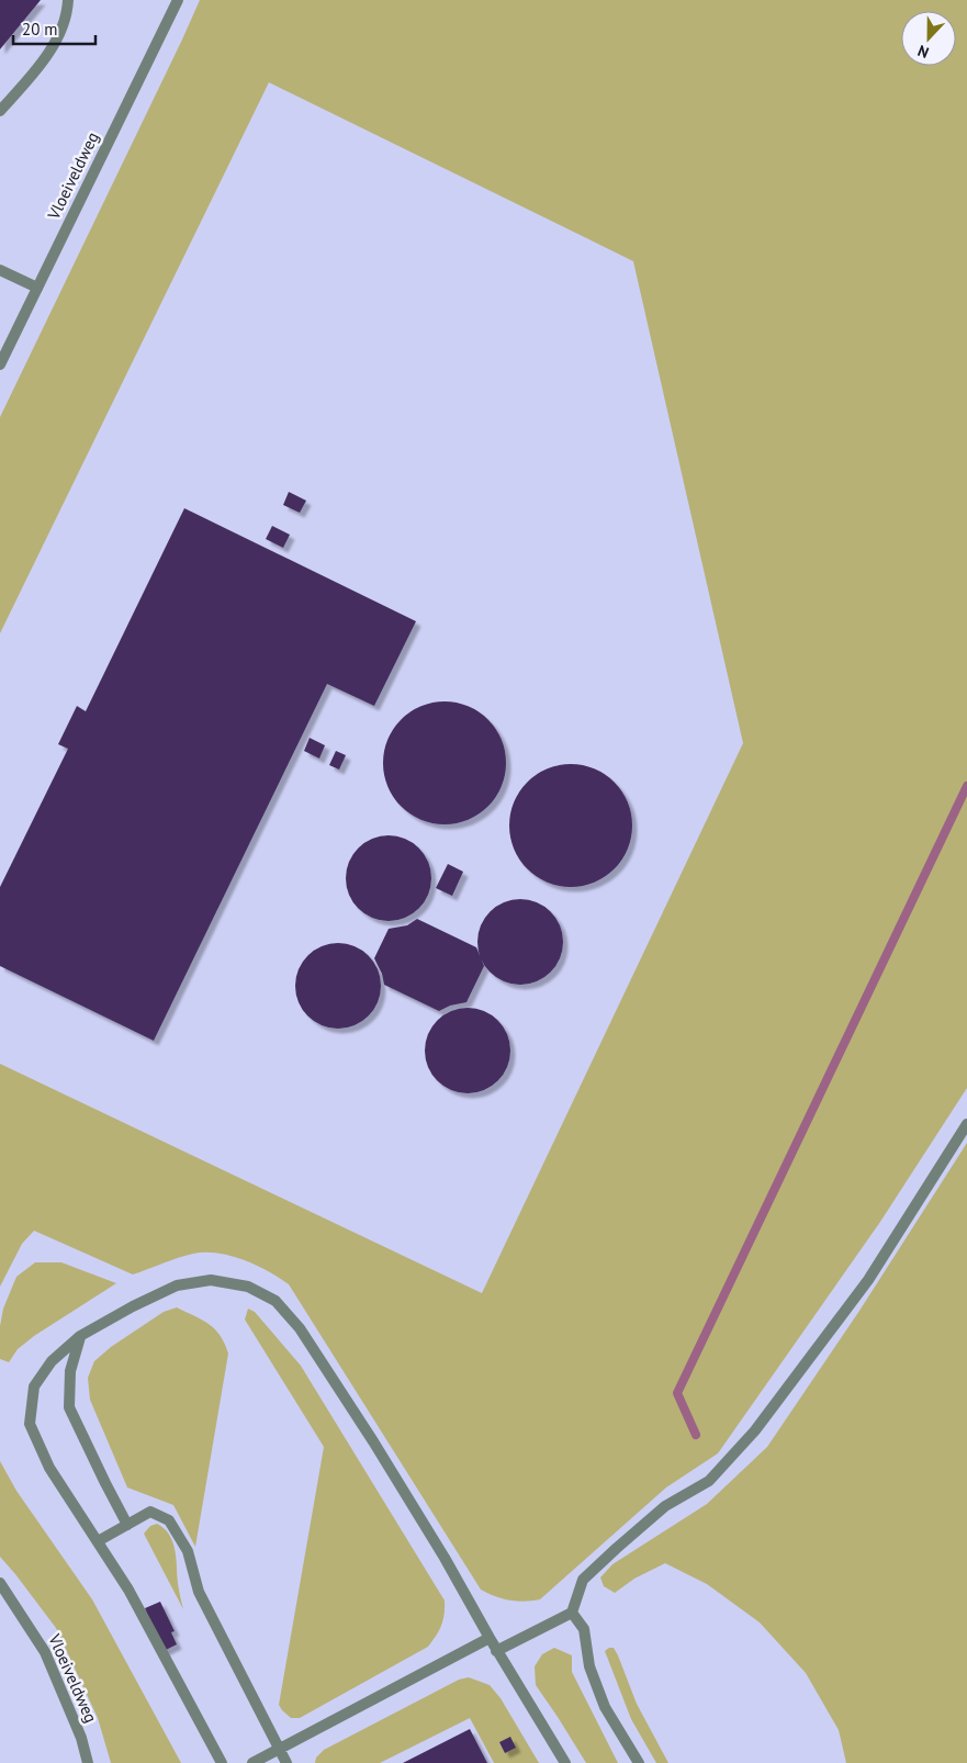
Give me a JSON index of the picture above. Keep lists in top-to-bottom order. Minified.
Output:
{"streets":{"street":["Vloeiveldweg"]},"scale_bar":"20 m","north":"bottom"}
